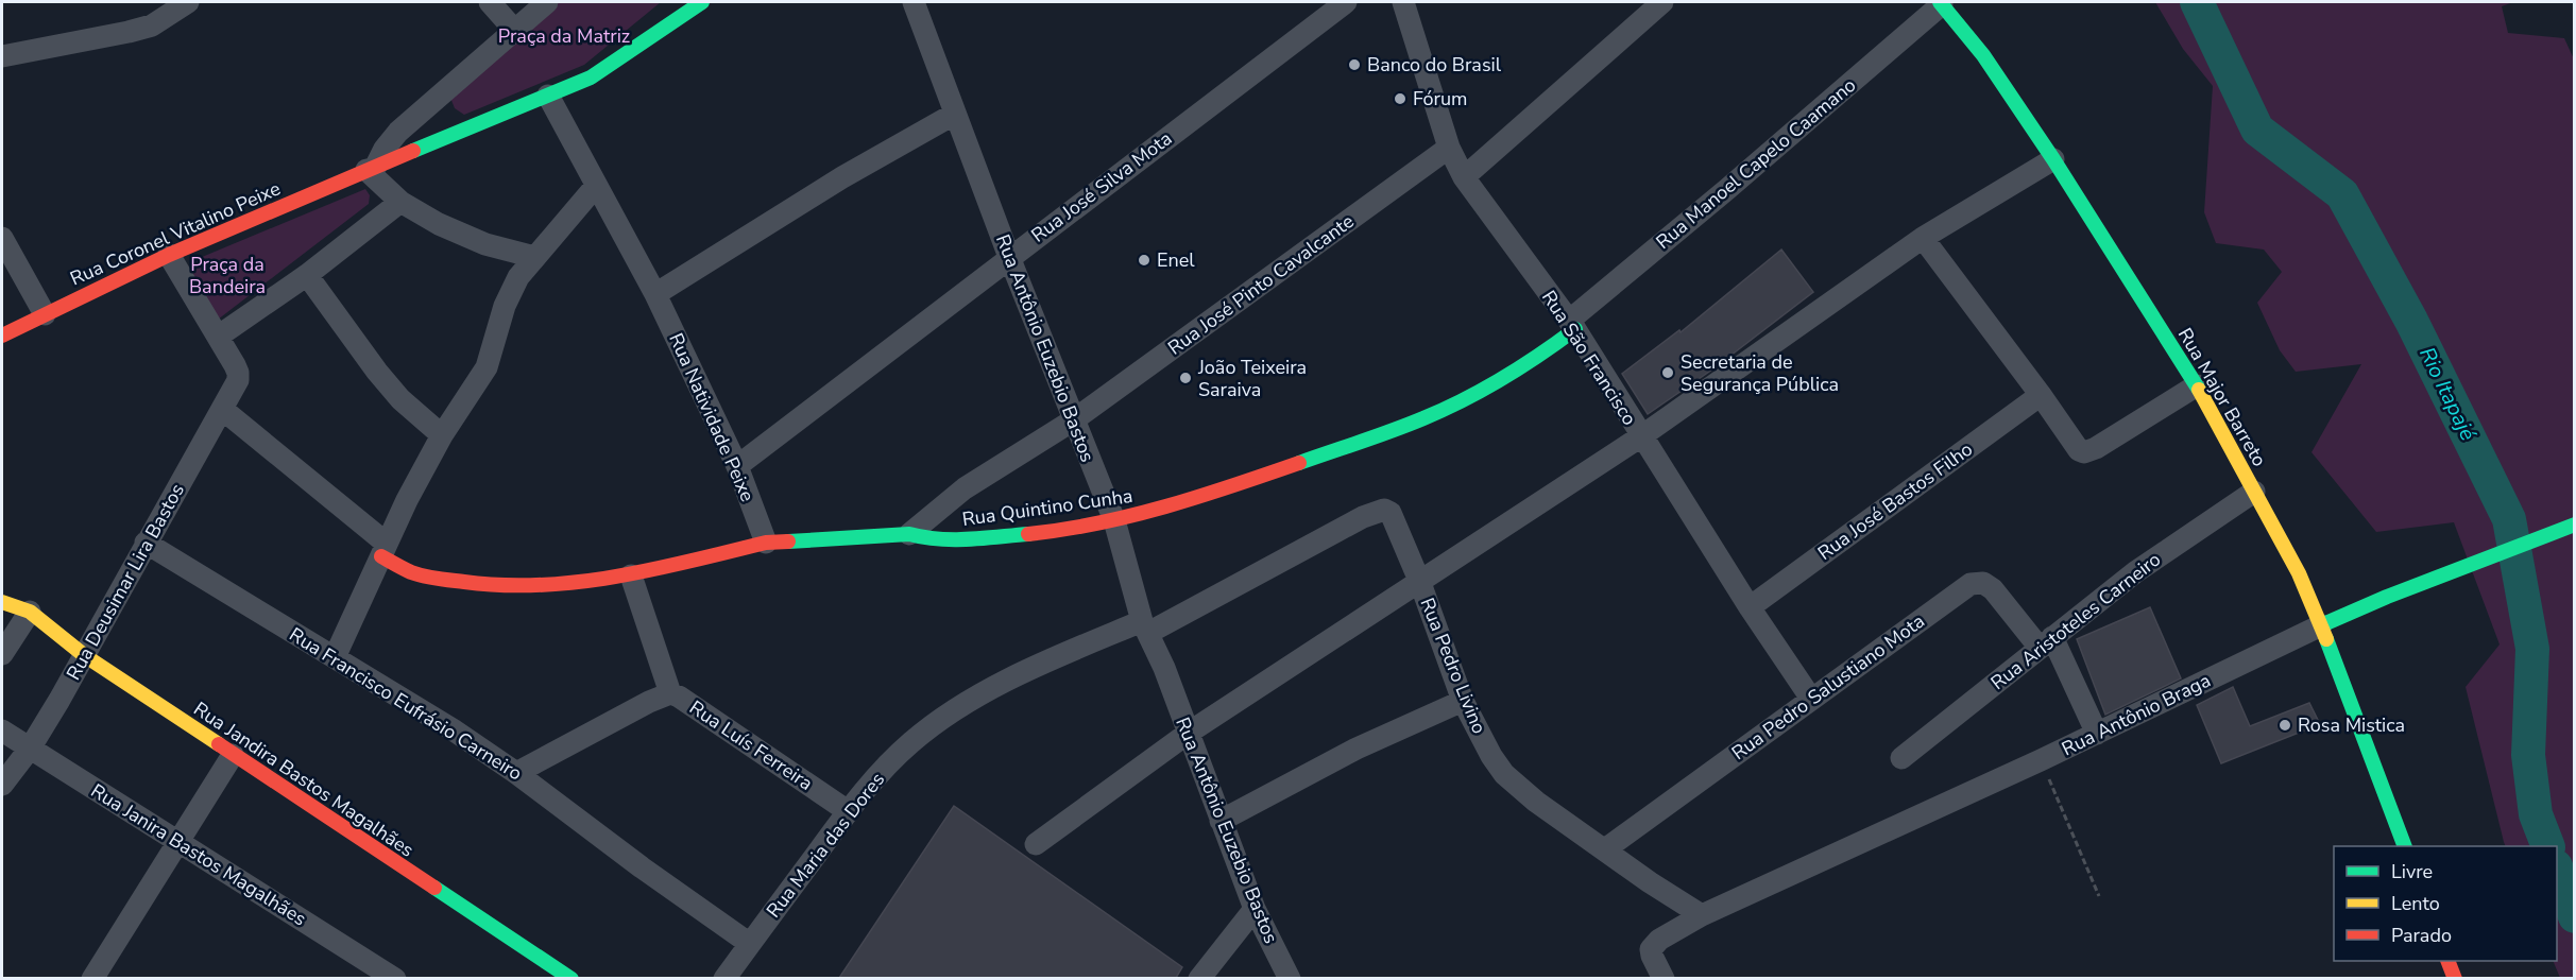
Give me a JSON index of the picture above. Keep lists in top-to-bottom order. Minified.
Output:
{"streets":{"main road":["Rua Coronel Vitalino Peixe","Rua Major Barreto","Rua Quintino Cunha","Rua Antônio Braga","Rua Jandira Bastos Magalhães"],"street":["Rua Manoel Capelo Caamano","Rua José Silva Mota","Rua José Pinto Cavalcante","Rua Antônio Euzebio Bastos","Rua São Francisco","Rua Natividade Peixe","Rua José Bastos Filho","Rua Deusimar Lira Bastos","Rua Aristoteles Carneiro","Rua Pedro Livino","Rua Pedro Salustiano Mota","Rua Francisco Eufrásio Carneiro","Rua Luís Ferreira","Rua Maria das Dores","Rua Janira Bastos Magalhães"]},"crossings":[["Rua Manoel Capelo Caamano","Rua São Francisco"],["Rua Manoel Capelo Caamano","Rua Major Barreto"],["Rua Manoel Capelo Caamano","Rua Quintino Cunha"],["Rua José Silva Mota","Rua Antônio Euzebio Bastos"],["Rua José Silva Mota","Rua Natividade Peixe"],["Rua Coronel Vitalino Peixe","Rua Natividade Peixe"],["Rua José Pinto Cavalcante","Rua Antônio Euzebio Bastos"],["Rua José Pinto Cavalcante","Rua São Francisco"],["Rua José Pinto Cavalcante","Rua Quintino Cunha"],["Rua Antônio Euzebio Bastos","Rua Quintino Cunha"],["Rua Antônio Euzebio Bastos","Rua Maria das Dores"],["Rua São Francisco","Rua José Bastos Filho"],["Rua São Francisco","Rua Quintino Cunha"],["Rua São Francisco","Rua Pedro Salustiano Mota"],["Rua Major Barreto","Rua Aristoteles Carneiro"],["Rua Major Barreto","Rua Antônio Braga"],["Rua Natividade Peixe","Rua Quintino Cunha"],["Rua Deusimar Lira Bastos","Rua Francisco Eufrásio Carneiro"],["Rua Deusimar Lira Bastos","Rua Jandira Bastos Magalhães"],["Rua Deusimar Lira Bastos","Rua Janira Bastos Magalhães"],["Rua Aristoteles Carneiro","Rua Pedro Salustiano Mota"],["Rua Pedro Livino","Rua Pedro Salustiano Mota"],["Rua Pedro Livino","Rua Antônio Braga"],["Rua Pedro Livino","Rua Maria das Dores"],["Rua Francisco Eufrásio Carneiro","Rua Luís Ferreira"],["Rua Francisco Eufrásio Carneiro","Rua Maria das Dores"],["Rua Luís Ferreira","Rua Maria das Dores"]],"water":["Rio Itapajé"],"parks":["Praça da Matriz","Praça da Bandeira"],"places":["Banco do Brasil","Fórum","Enel","Secretaria de Segurança Pública","João Teixeira Saraiva","Rosa Mistica"],"legend":["Livre","Lento","Parado"]}
